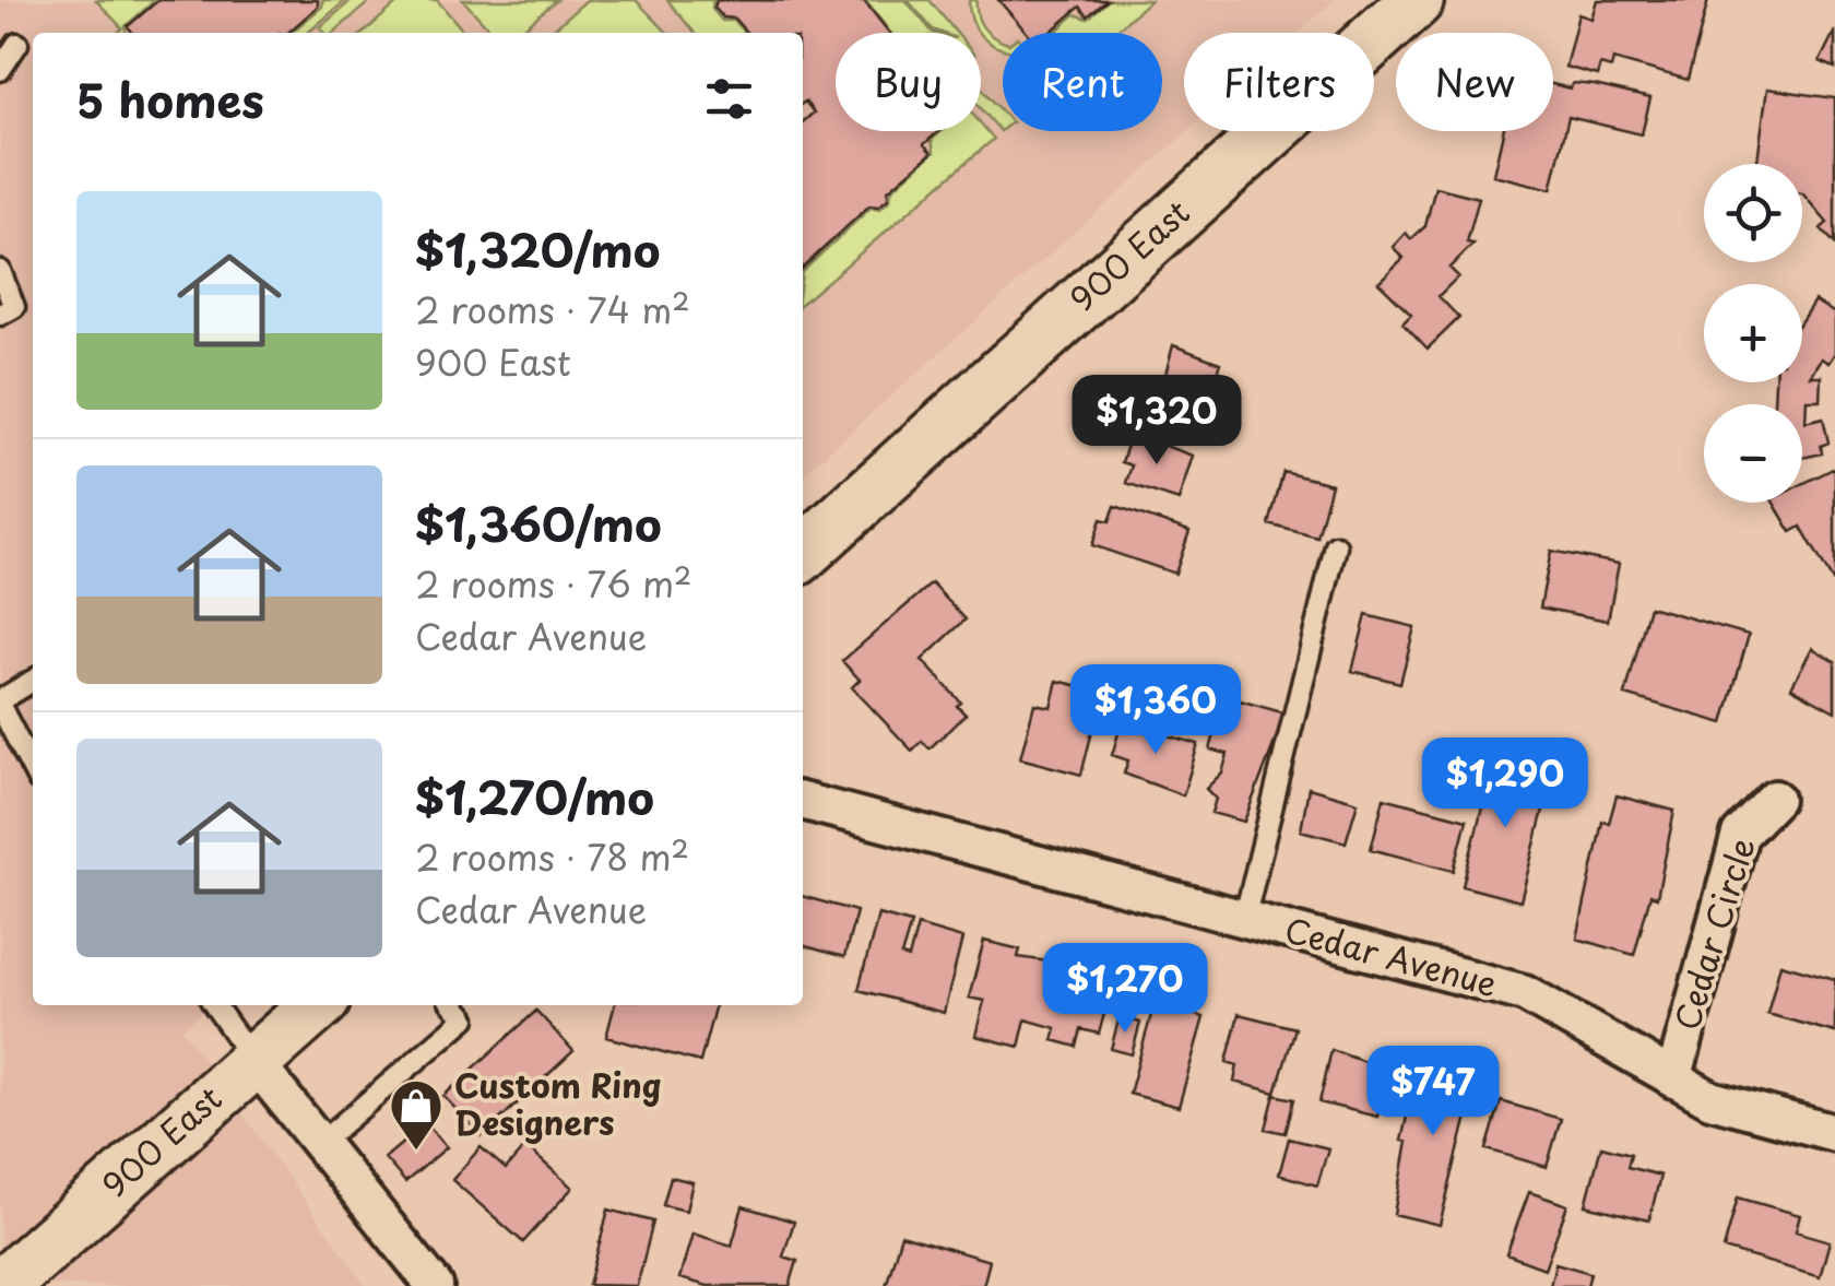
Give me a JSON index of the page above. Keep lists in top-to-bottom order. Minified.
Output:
{"streets":{"main road":["900 East"],"street":["Cedar Circle","Cedar Avenue"]},"crossings":[["Cedar Circle","Cedar Avenue"]],"places":{"shop":["Custom Ring Designers"]},"page":{"chip":["Buy","Rent","Filters","New"],"heading":"5 homes","map_buttons":["+","−"],"list":[{"name":"$1,320/mo","note":"2 rooms · 74 m² · 900 East"},{"name":"$1,360/mo","note":"2 rooms · 76 m² · Cedar Avenue"},{"name":"$1,270/mo","note":"2 rooms · 78 m² · Cedar Avenue"}],"price":["$1,320","$1,360","$1,290","$1,270","$747"]}}
